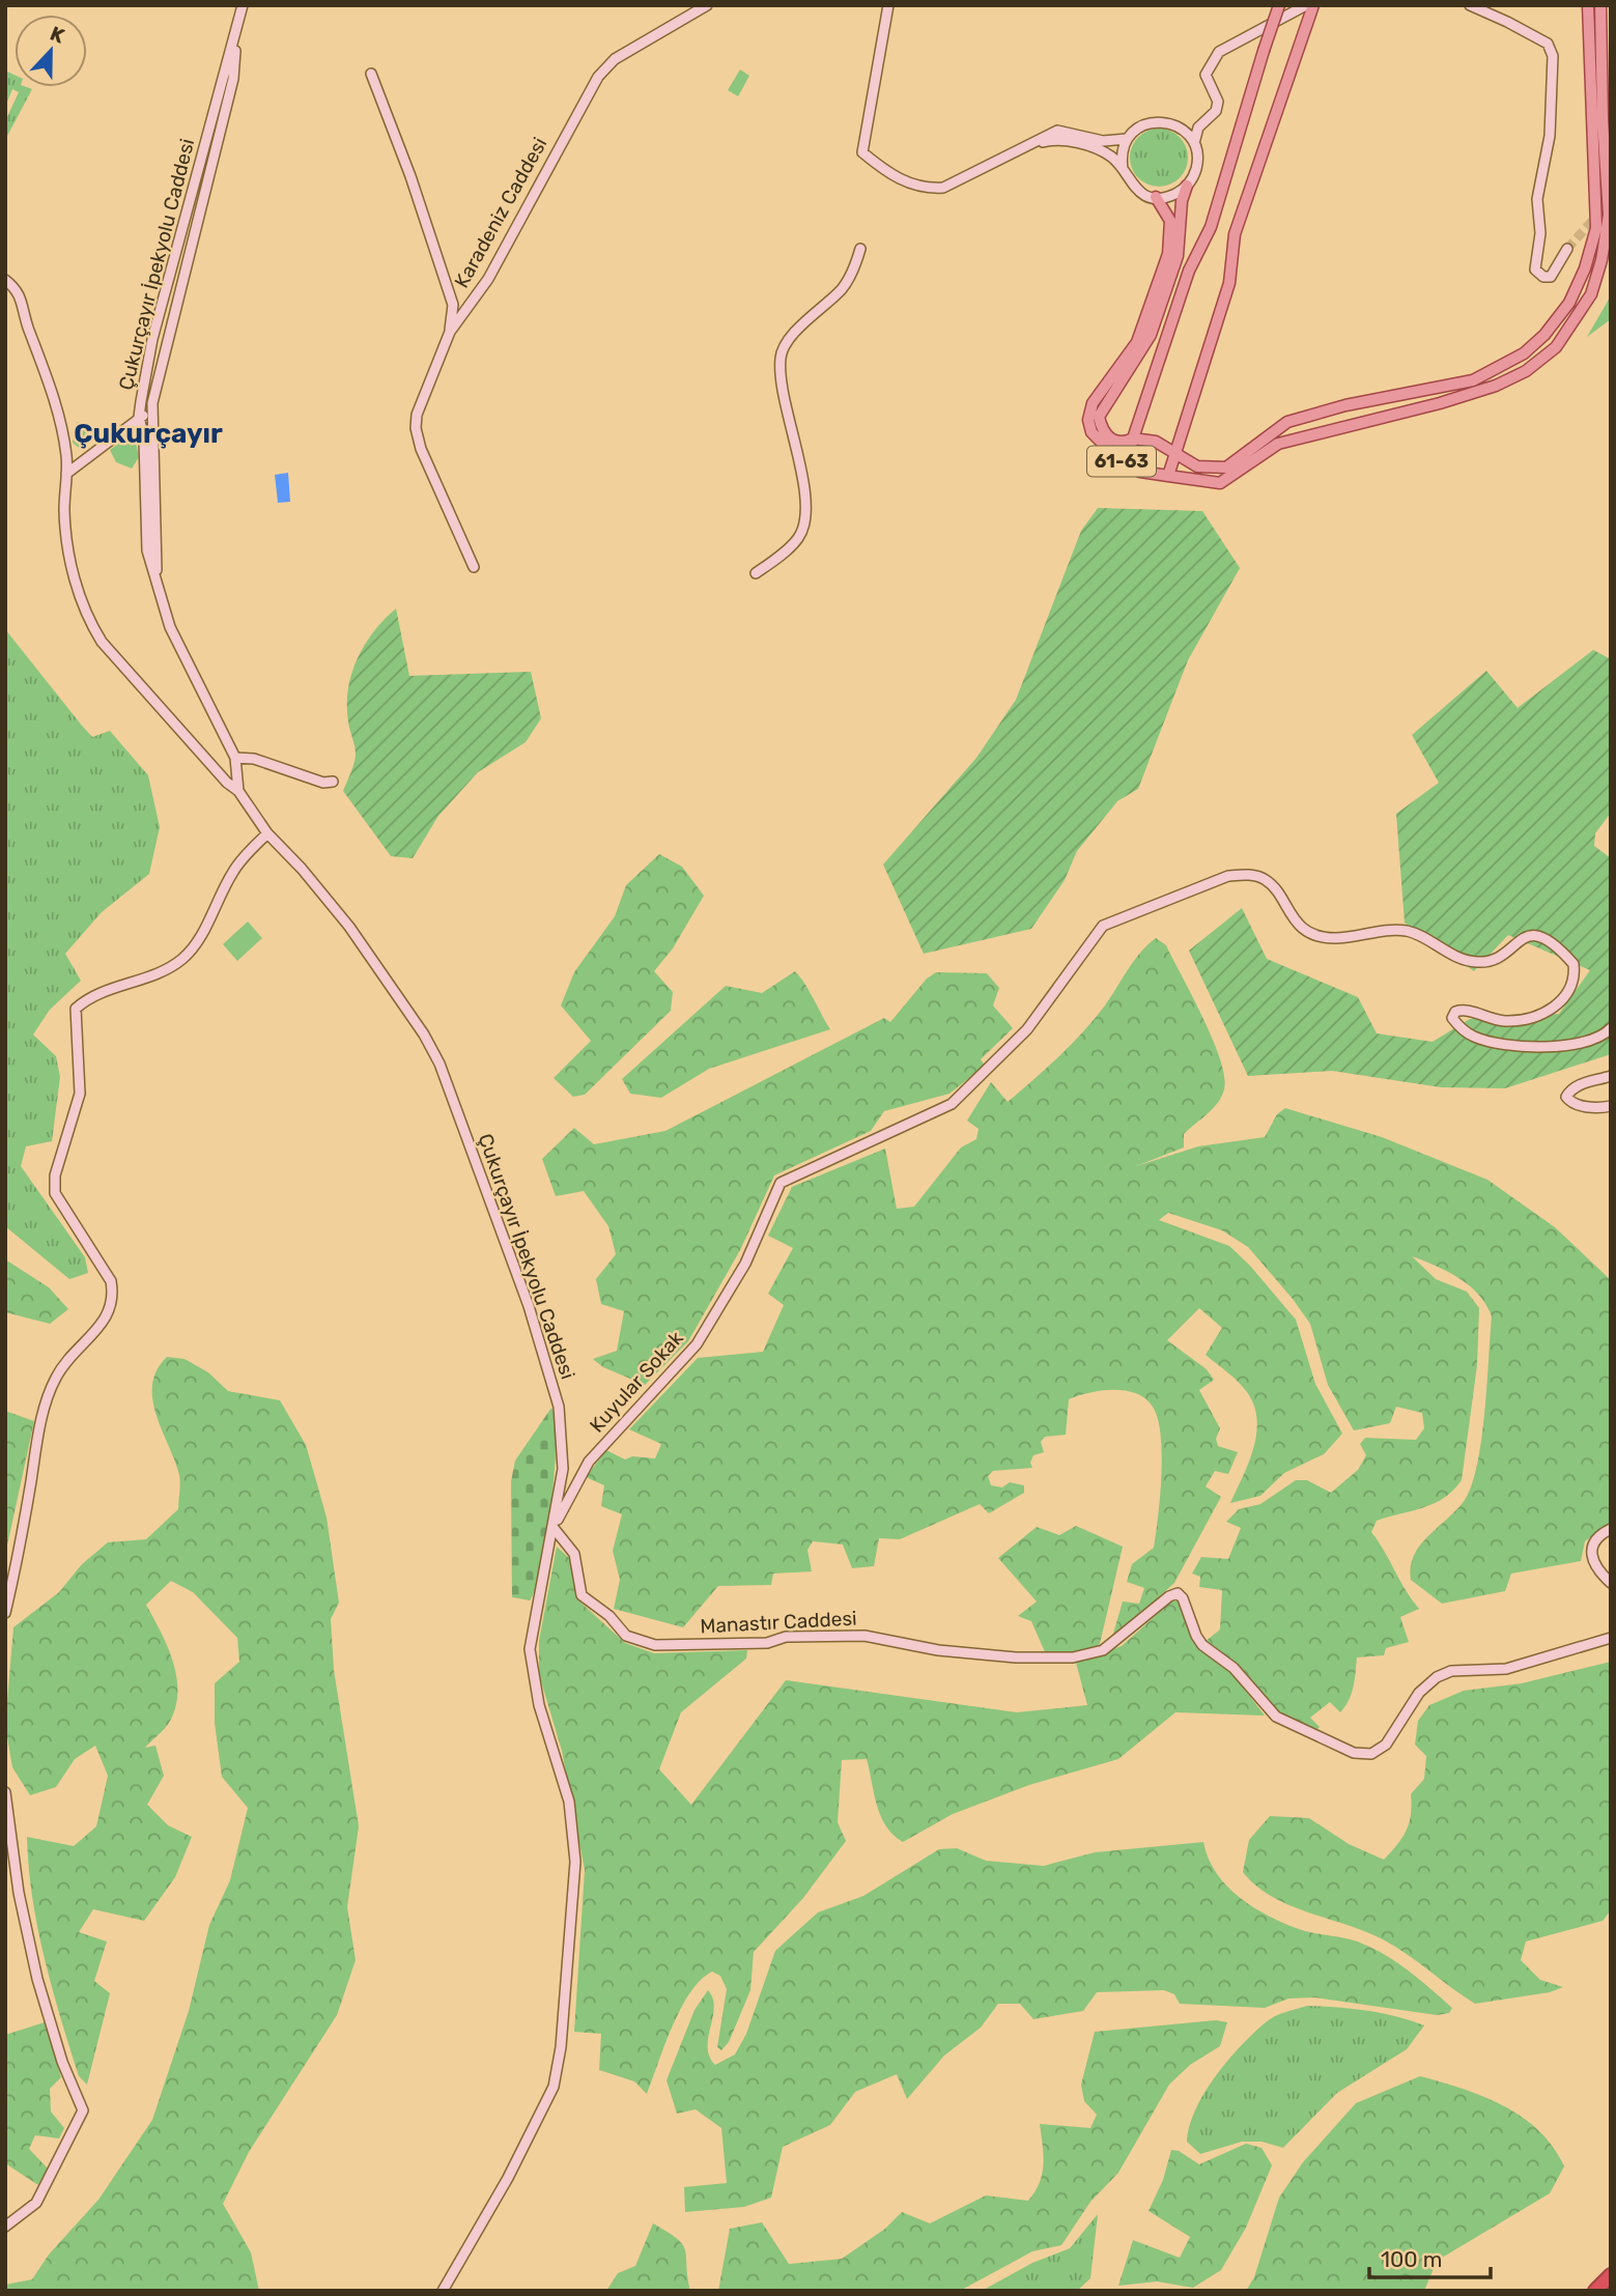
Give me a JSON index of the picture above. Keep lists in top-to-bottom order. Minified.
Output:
{"streets":{"main road":["61-63"],"street":["Karadeniz Caddesi","Çukurçayır İpekyolu Caddesi","Kuyular Sokak","Manastır Caddesi"]},"crossings":[["Çukurçayır İpekyolu Caddesi","Kuyular Sokak"],["Çukurçayır İpekyolu Caddesi","Manastır Caddesi"],["Kuyular Sokak","Manastır Caddesi"]],"districts":["Çukurçayır"],"scale_bar":"100 m","north":"top"}
